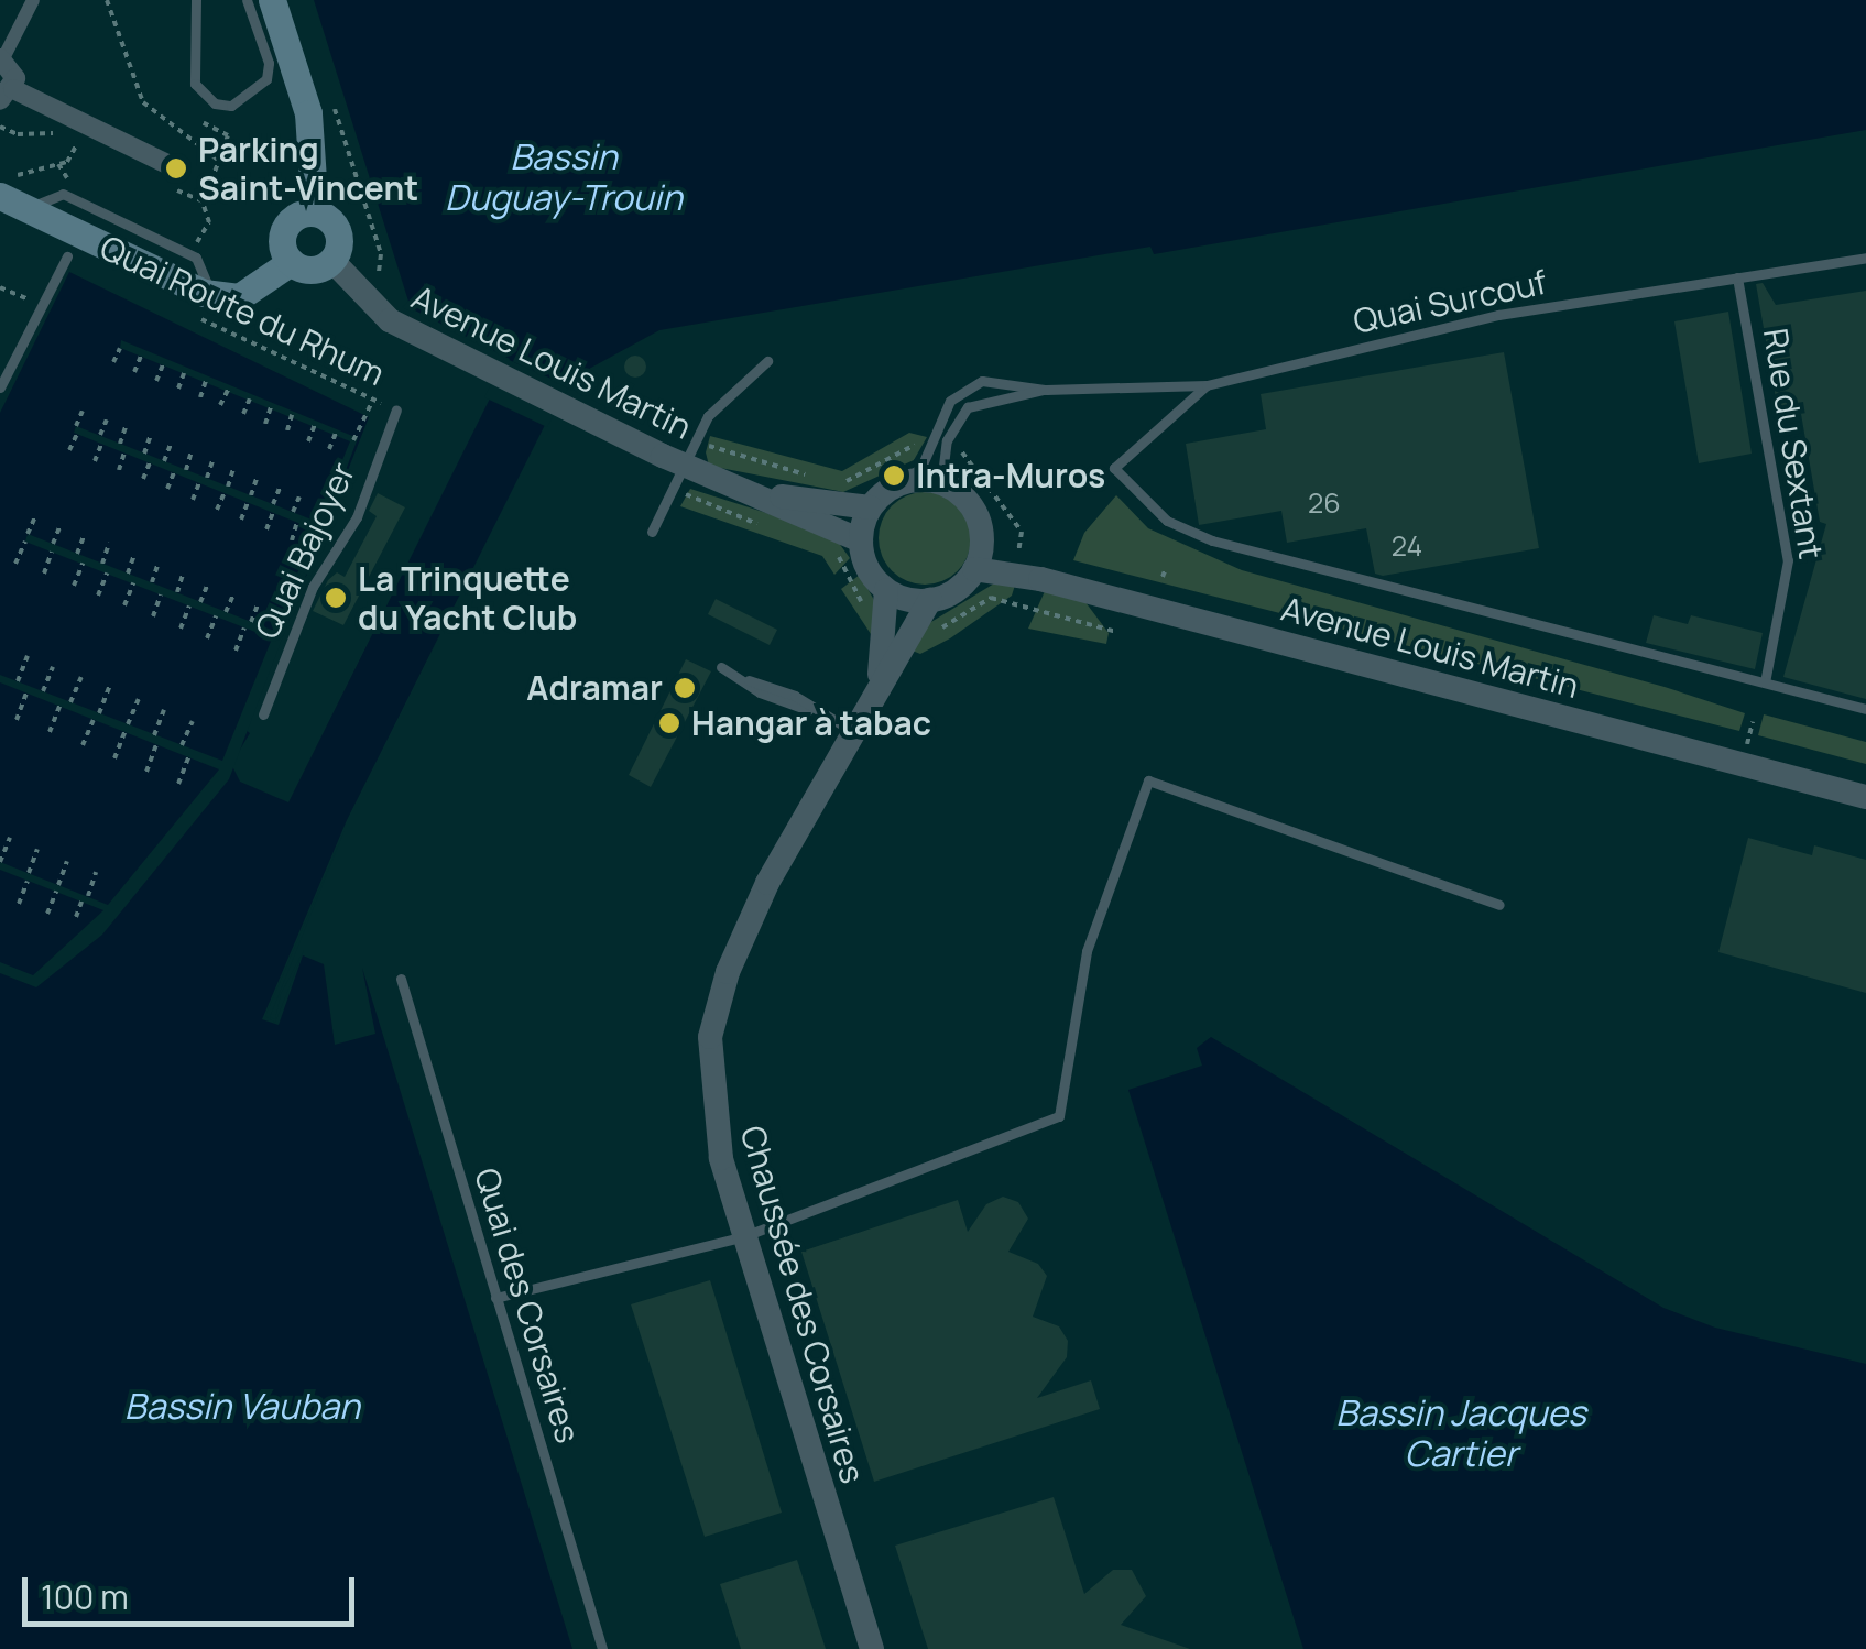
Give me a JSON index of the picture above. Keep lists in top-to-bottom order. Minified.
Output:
{"streets":{"street":["Avenue Louis Martin","Chaussée des Corsaires"],"lane":["Quai Surcouf","Rue du Sextant","Quai Bajoyer","Quai des Corsaires"],"path":["Quai Route du Rhum"]},"crossings":[["Quai Surcouf","Rue du Sextant"],["Quai Route du Rhum","Quai Bajoyer"],["Avenue Louis Martin","Chaussée des Corsaires"]],"water":["Bassin Duguay-Trouin","Bassin Vauban","Bassin Jacques Cartier"],"places":["Parking Saint-Vincent","Intra-Muros","La Trinquette du Yacht Club","Adramar","Hangar à tabac"],"house_numbers":["26","24"],"scale_bar":"100 m"}
